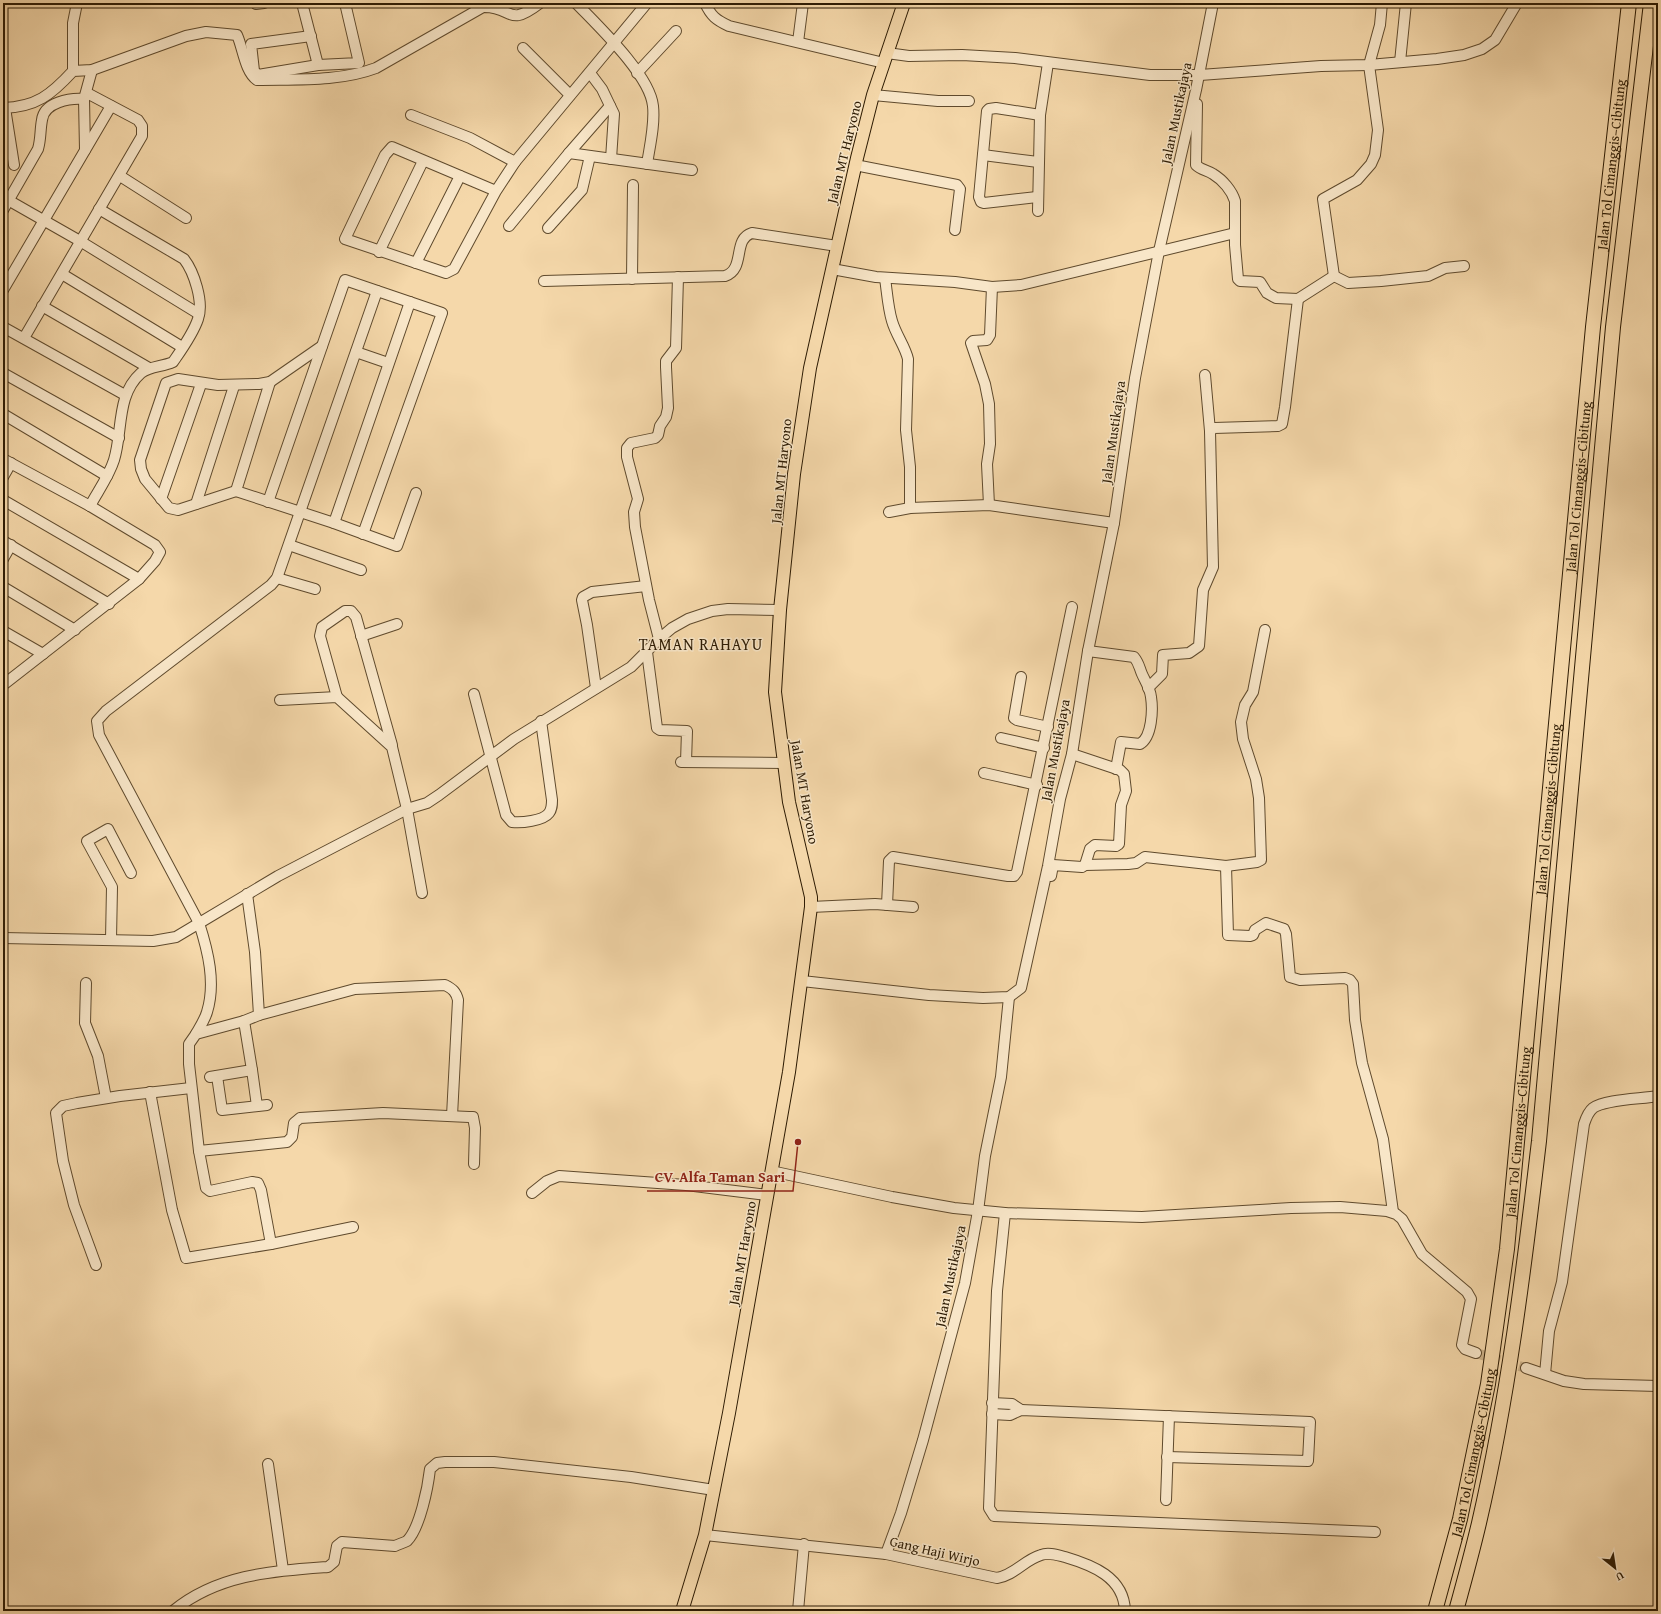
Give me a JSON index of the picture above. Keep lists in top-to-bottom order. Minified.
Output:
{"streets":{"highway":["Jalan Tol Cimanggis–Cibitung"],"main road":["Jalan MT Haryono"],"street":["Jalan Mustikajaya","Gang Haji Wirjo"]},"crossings":[["Jalan Mustikajaya","Gang Haji Wirjo"],["Jalan MT Haryono","Gang Haji Wirjo"]],"districts":["TAMAN RAHAYU"],"places":["CV. Alfa Taman Sari"],"north":"bottom right"}
